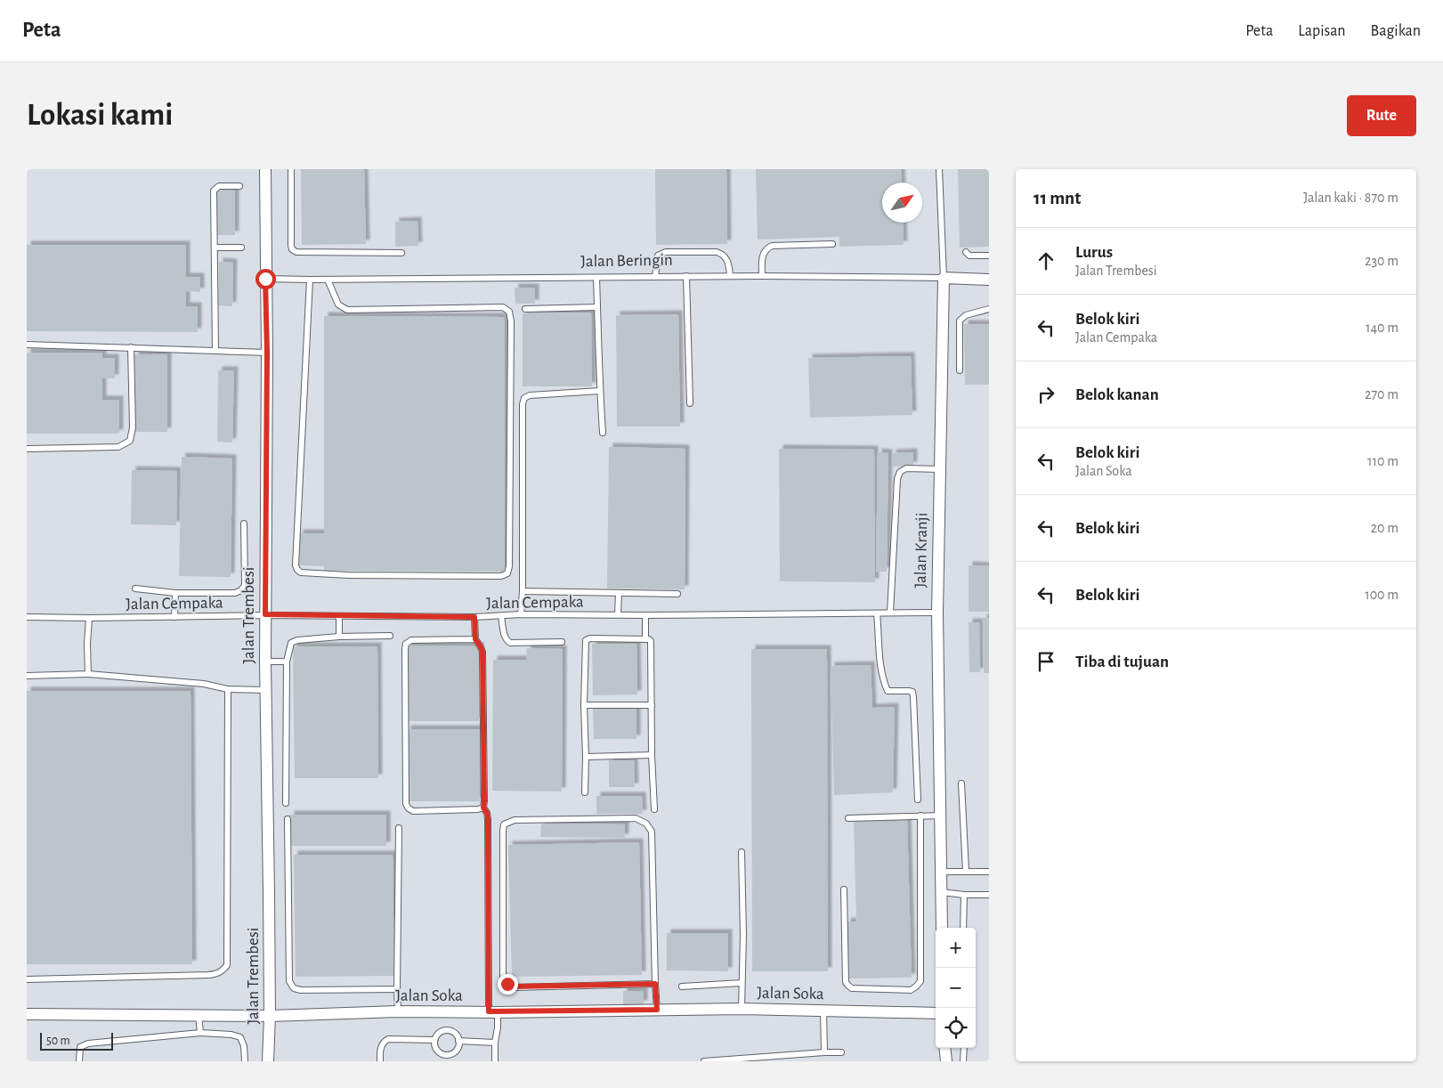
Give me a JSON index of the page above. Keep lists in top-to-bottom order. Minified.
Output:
{"streets":{"street":["Jalan Beringin","Jalan Kranji","Jalan Trembesi","Jalan Soka"],"lane":["Jalan Cempaka"]},"crossings":[["Jalan Beringin","Jalan Kranji"],["Jalan Beringin","Jalan Trembesi"],["Jalan Kranji","Jalan Cempaka"],["Jalan Cempaka","Jalan Trembesi"],["Jalan Trembesi","Jalan Soka"]],"scale_bar":"50 m","north":"top right","page":{"header":"Peta","nav":["Peta","Lapisan","Bagikan"],"buttons":"Rute","title":"Lokasi kami","heading":["11 mnt","Jalan kaki · 870 m"],"list":[["Lurus","Jalan Trembesi","230 m"],["Belok kiri","Jalan Cempaka","140 m"],["Belok kanan","270 m"],["Belok kiri","Jalan Soka","110 m"],["Belok kiri","20 m"],["Belok kiri","100 m"],"Tiba di tujuan"],"map_buttons":["+","−"],"scale":"50 m"}}
